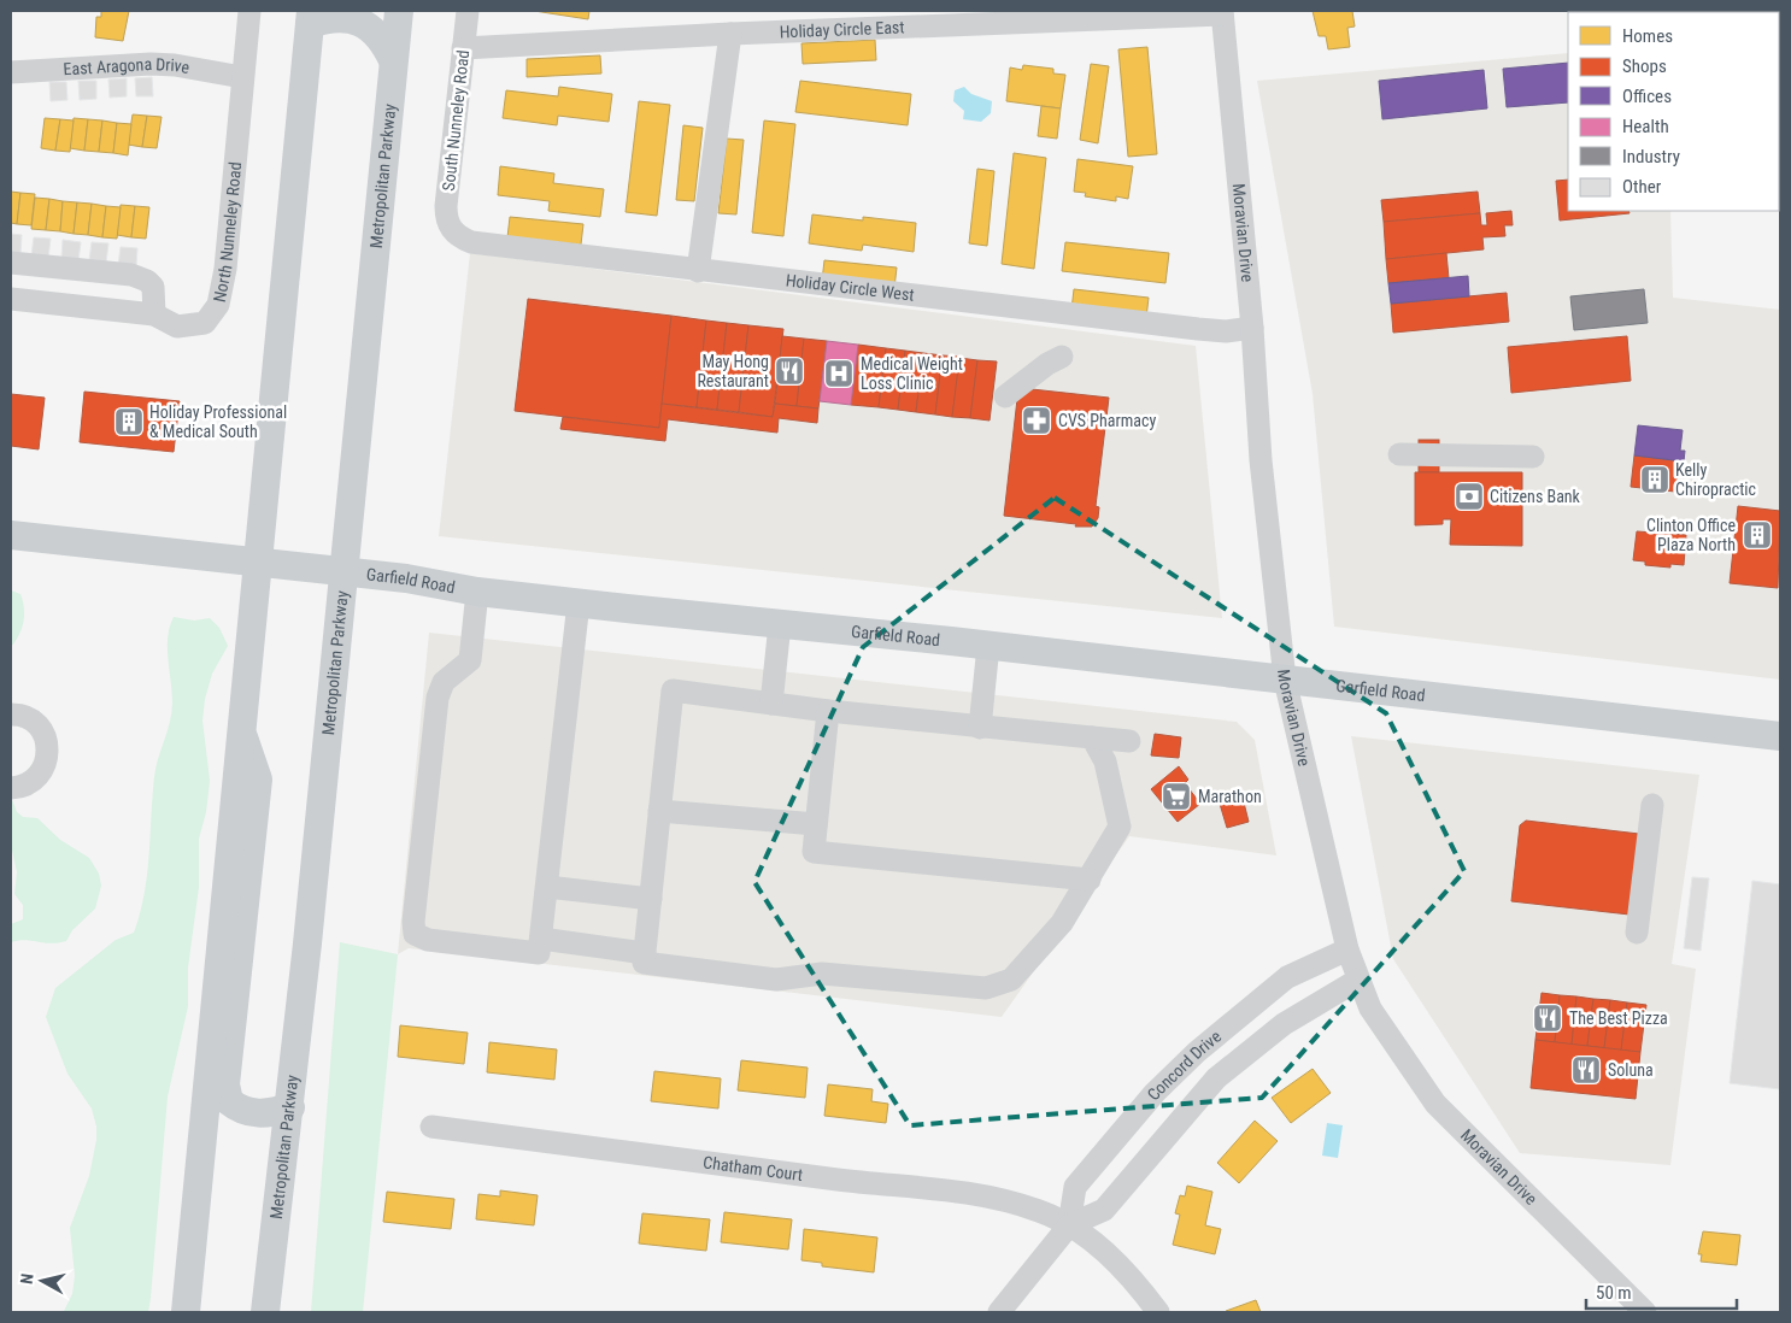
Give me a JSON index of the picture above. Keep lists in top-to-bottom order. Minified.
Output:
{"streets":{"main road":["Metropolitan Parkway","Garfield Road"],"street":["Holiday Circle East","East Aragona Drive","South Nunneley Road","North Nunneley Road","Moravian Drive","Holiday Circle West","Concord Drive","Chatham Court"]},"crossings":[["Holiday Circle East","South Nunneley Road"],["Holiday Circle East","Moravian Drive"],["East Aragona Drive","North Nunneley Road"],["South Nunneley Road","Holiday Circle West"],["Metropolitan Parkway","Garfield Road"],["Moravian Drive","Holiday Circle West"],["Moravian Drive","Garfield Road"],["Moravian Drive","Concord Drive"],["Concord Drive","Chatham Court"]],"places":{"restaurant":["May Hong Restaurant","The Best Pizza","Soluna"],"hospital":["Medical Weight Loss Clinic"],"pharmacy":["CVS Pharmacy"],"building":["Holiday Professional & Medical South","Kelly Chiropractic","Clinton Office Plaza North"],"bank":["Citizens Bank"],"supermarket":["Marathon"]},"legend":["Homes","Shops","Offices","Health","Industry","Other"],"scale_bar":"50 m","north":"left"}
